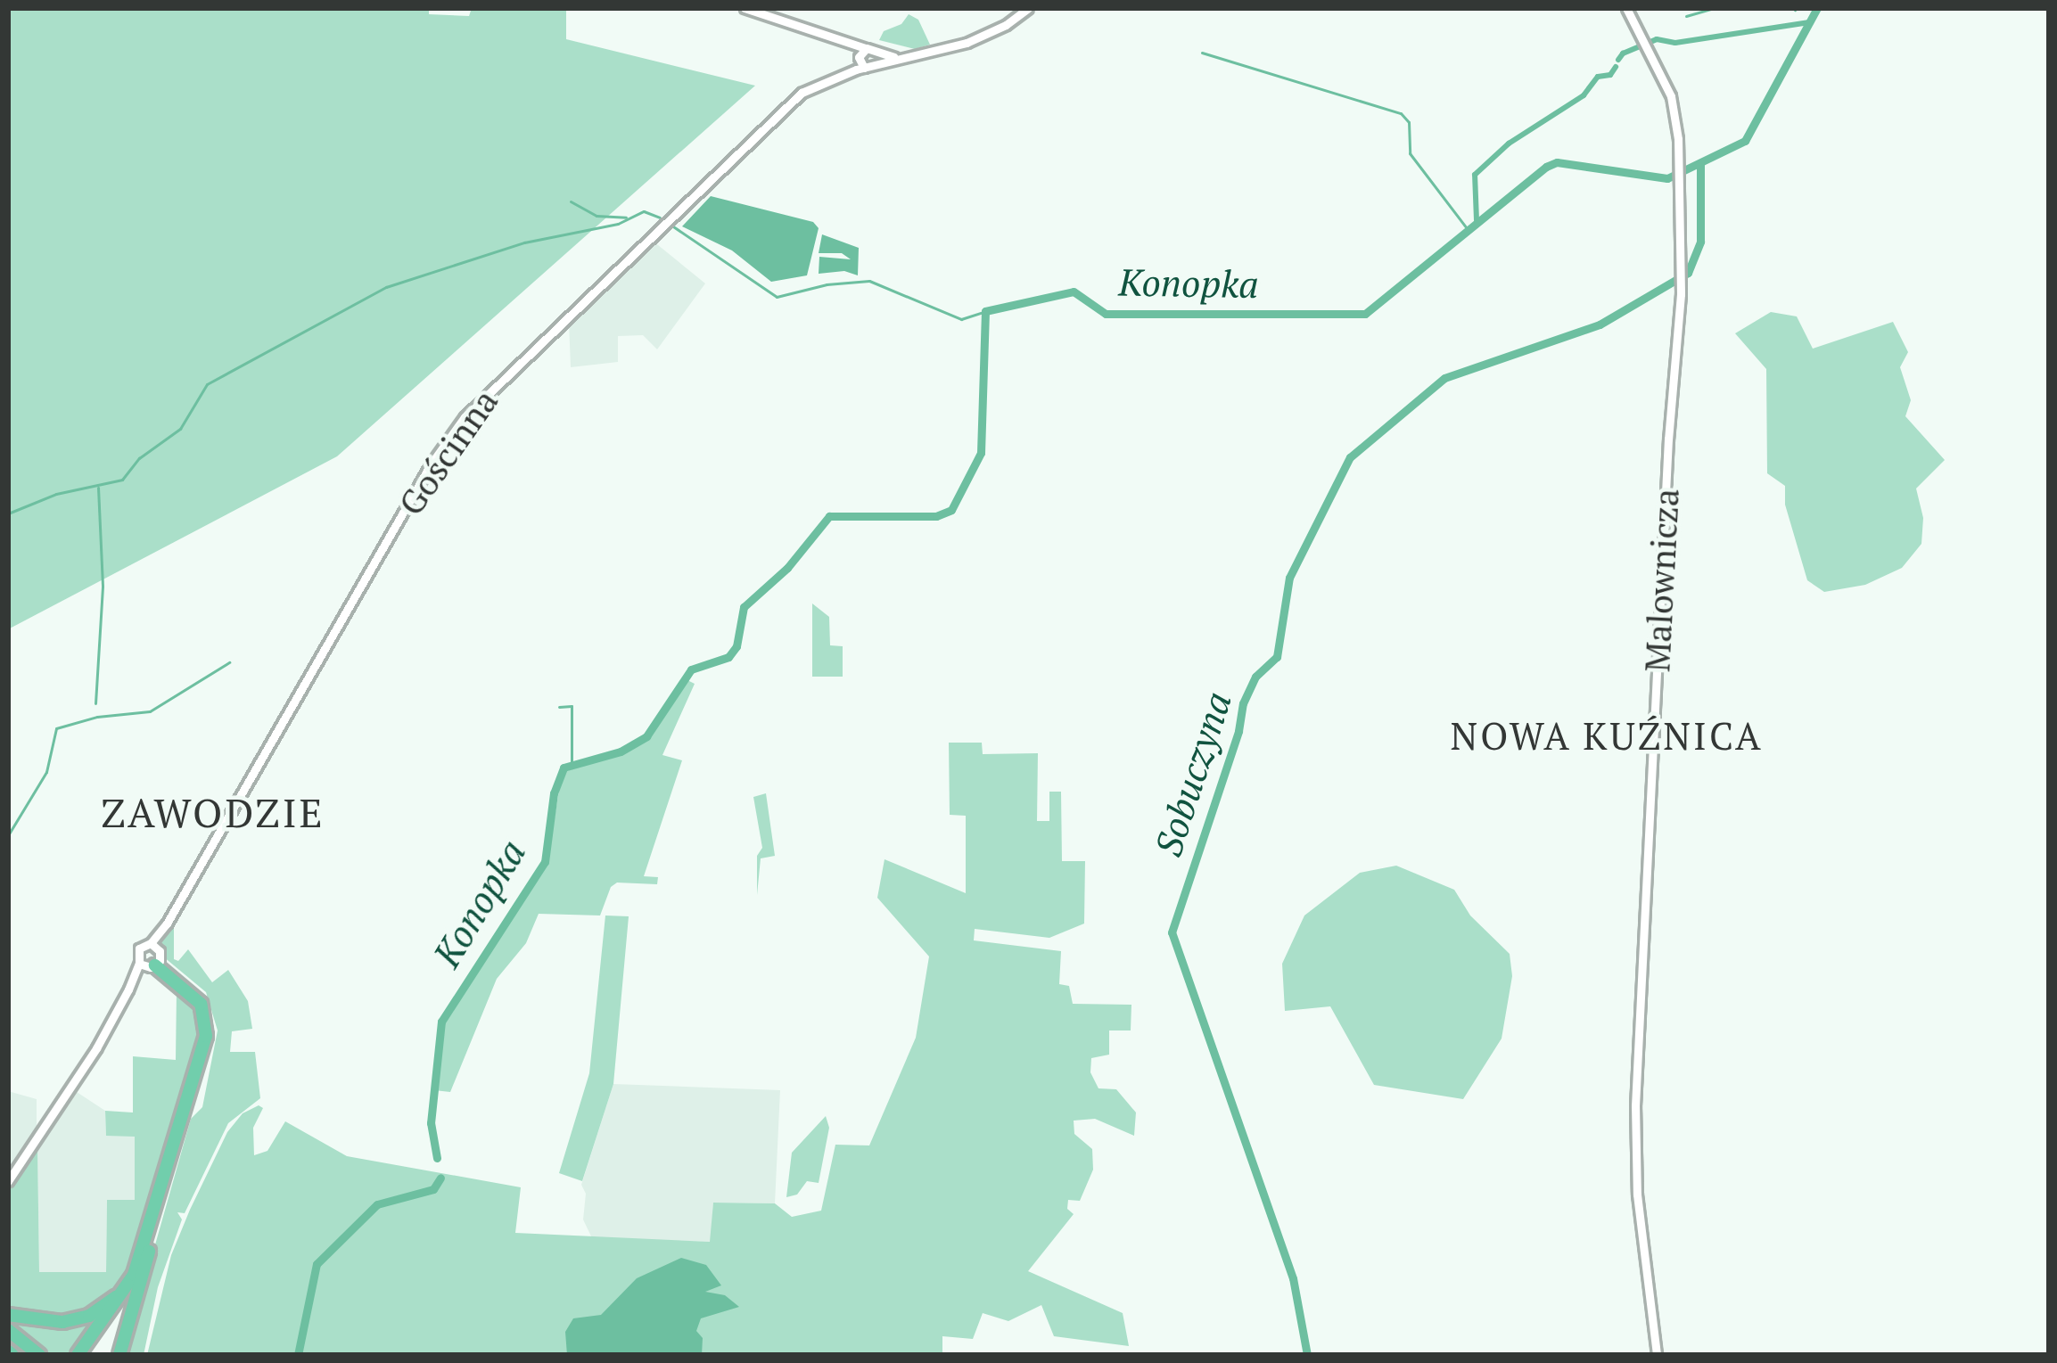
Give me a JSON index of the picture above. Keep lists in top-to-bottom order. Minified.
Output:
{"streets":{"main road":["Gościnna","Malownicza"]},"districts":["NOWA KUŹNICA","ZAWODZIE"],"water":["Konopka","Sobuczyna"]}
